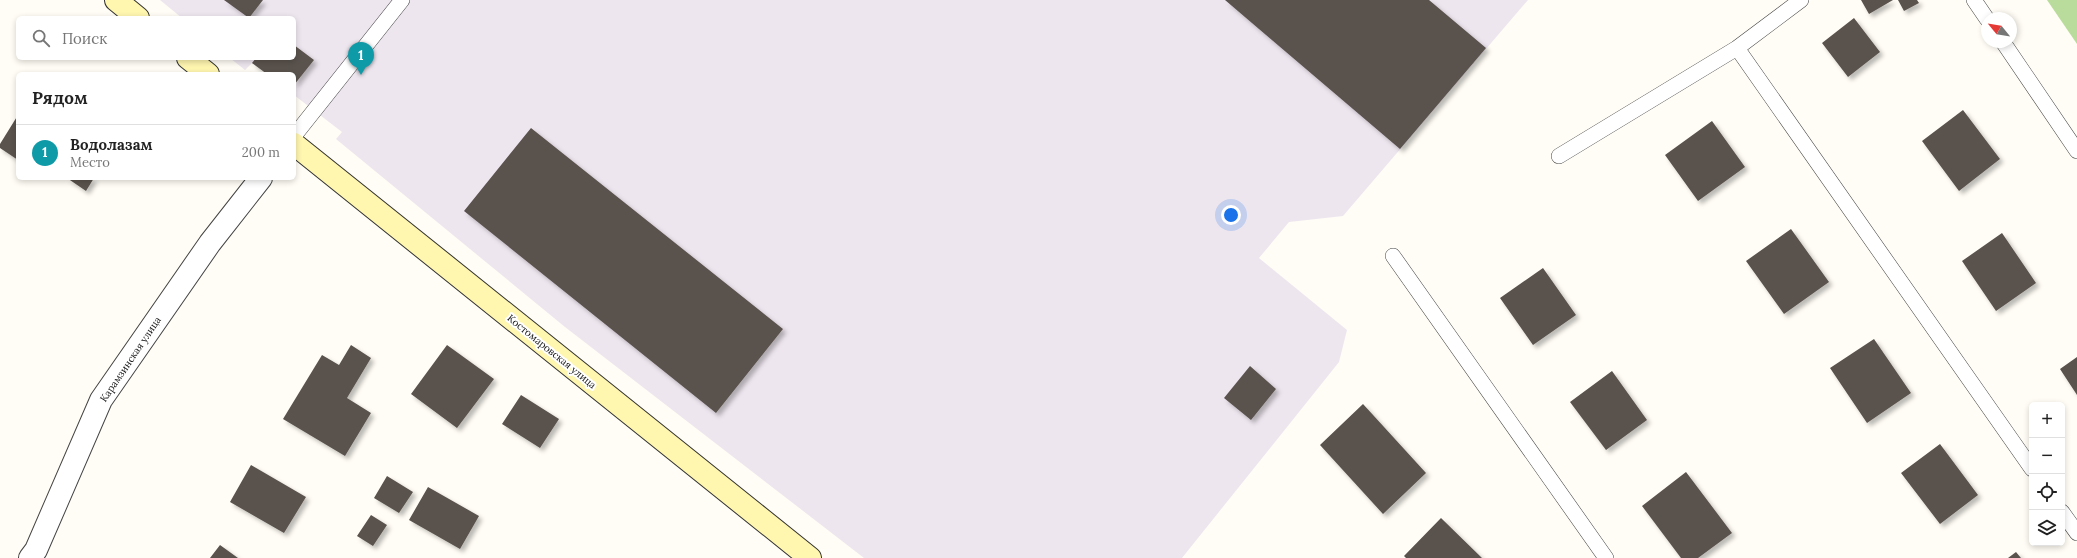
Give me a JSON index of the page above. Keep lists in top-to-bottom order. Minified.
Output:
{"streets":{"street":["Костомаровская улица","Карамзинская улица"]},"north":"top left","page":{"search":"Поиск","pins":"1","heading":"Рядом","list":[{"mark":"1","name":"Водолазам","note":"Место","value":"200 m"}],"map_buttons":["+","−"]}}
